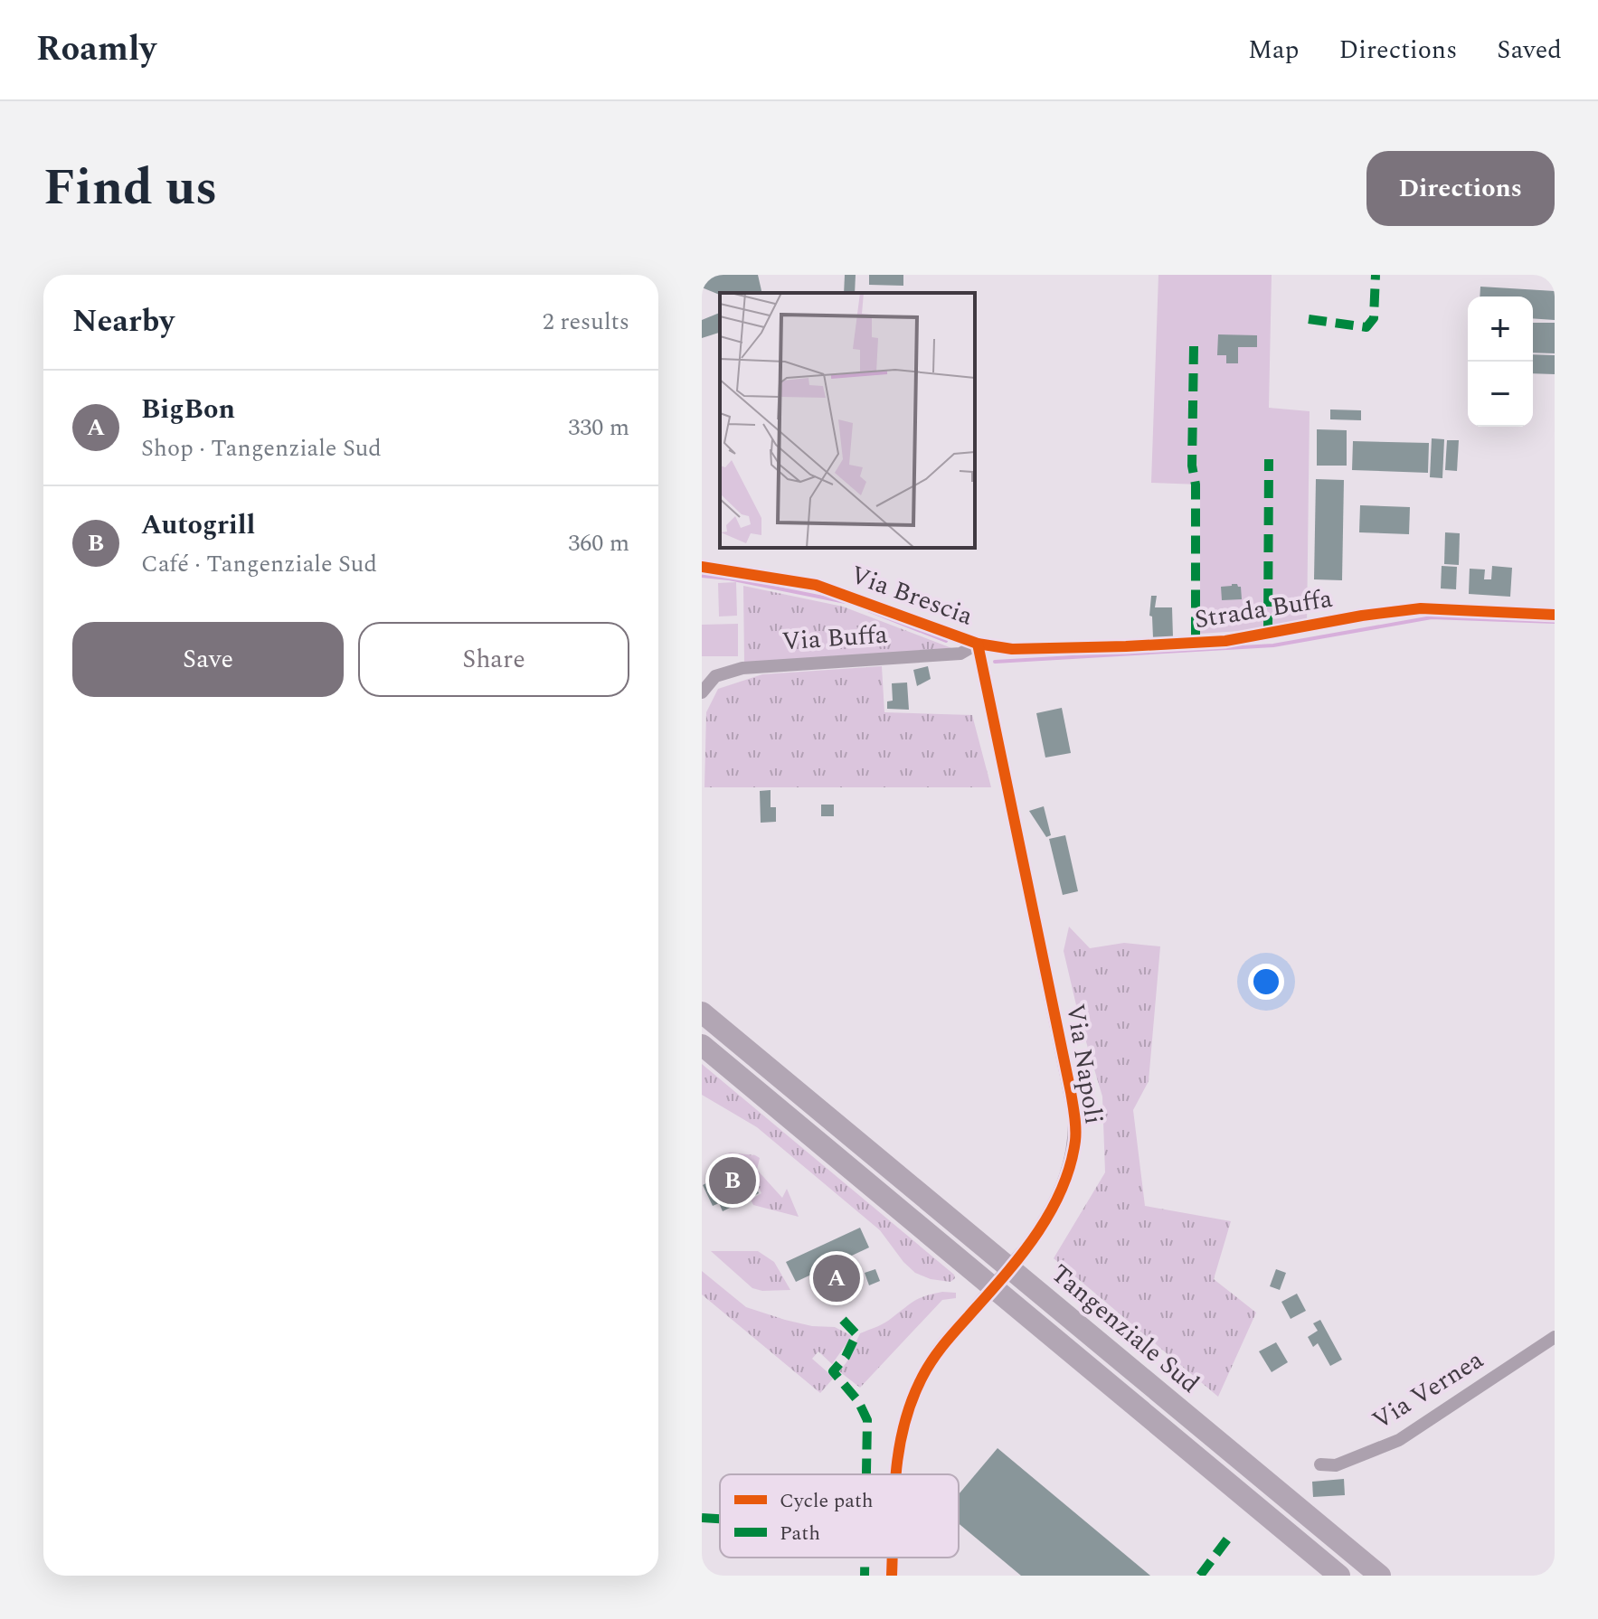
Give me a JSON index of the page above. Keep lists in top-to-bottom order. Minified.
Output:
{"streets":{"highway":["Tangenziale Sud"],"street":["Via Brescia","Strada Buffa","Via Buffa","Via Napoli","Via Vernea"]},"crossings":[["Via Brescia","Strada Buffa"],["Via Brescia","Via Buffa"],["Via Brescia","Via Napoli"],["Strada Buffa","Via Buffa"],["Strada Buffa","Via Napoli"],["Via Buffa","Via Napoli"]],"legend":["Cycle path","Path"],"page":{"header":"Roamly","nav":["Map","Directions","Saved"],"title":"Find us","buttons":["Directions",["Save","Share"]],"heading":["Nearby","2 results"],"map_buttons":["+","−"],"list":[{"mark":"A","name":"BigBon","note":"Shop · Tangenziale Sud","value":"330 m"},{"mark":"B","name":"Autogrill","note":"Café · Tangenziale Sud","value":"360 m"}],"pins":["B","A"]}}
